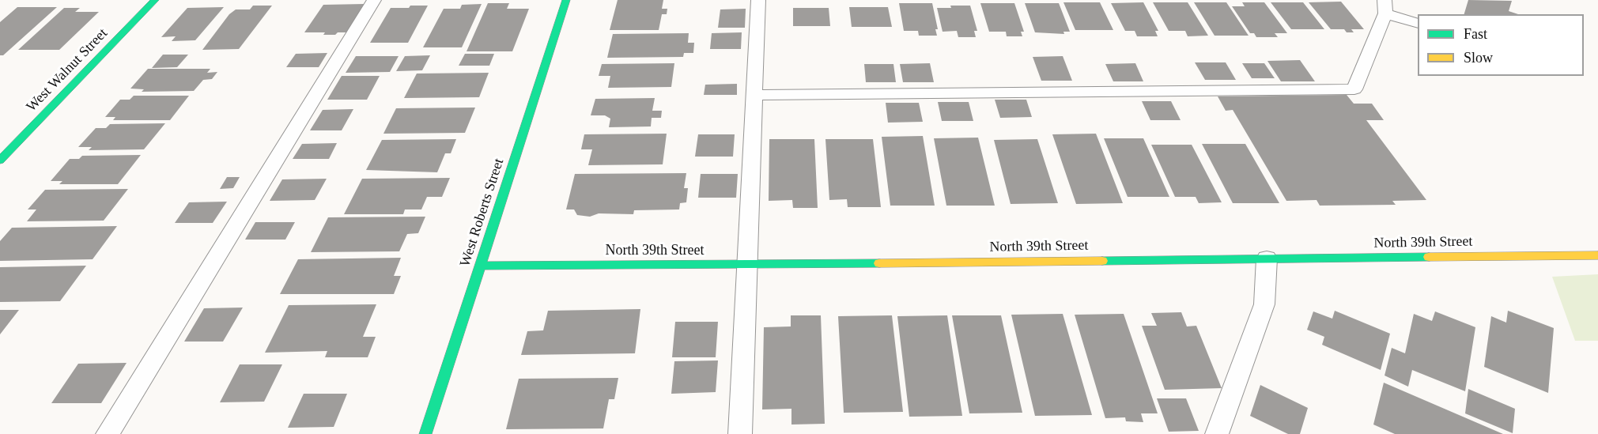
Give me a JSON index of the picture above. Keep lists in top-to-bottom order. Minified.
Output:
{"streets":{"street":["West Walnut Street","West Roberts Street","North 39th Street"]},"crossings":[["West Roberts Street","North 39th Street"]],"legend":["Fast","Slow"]}
